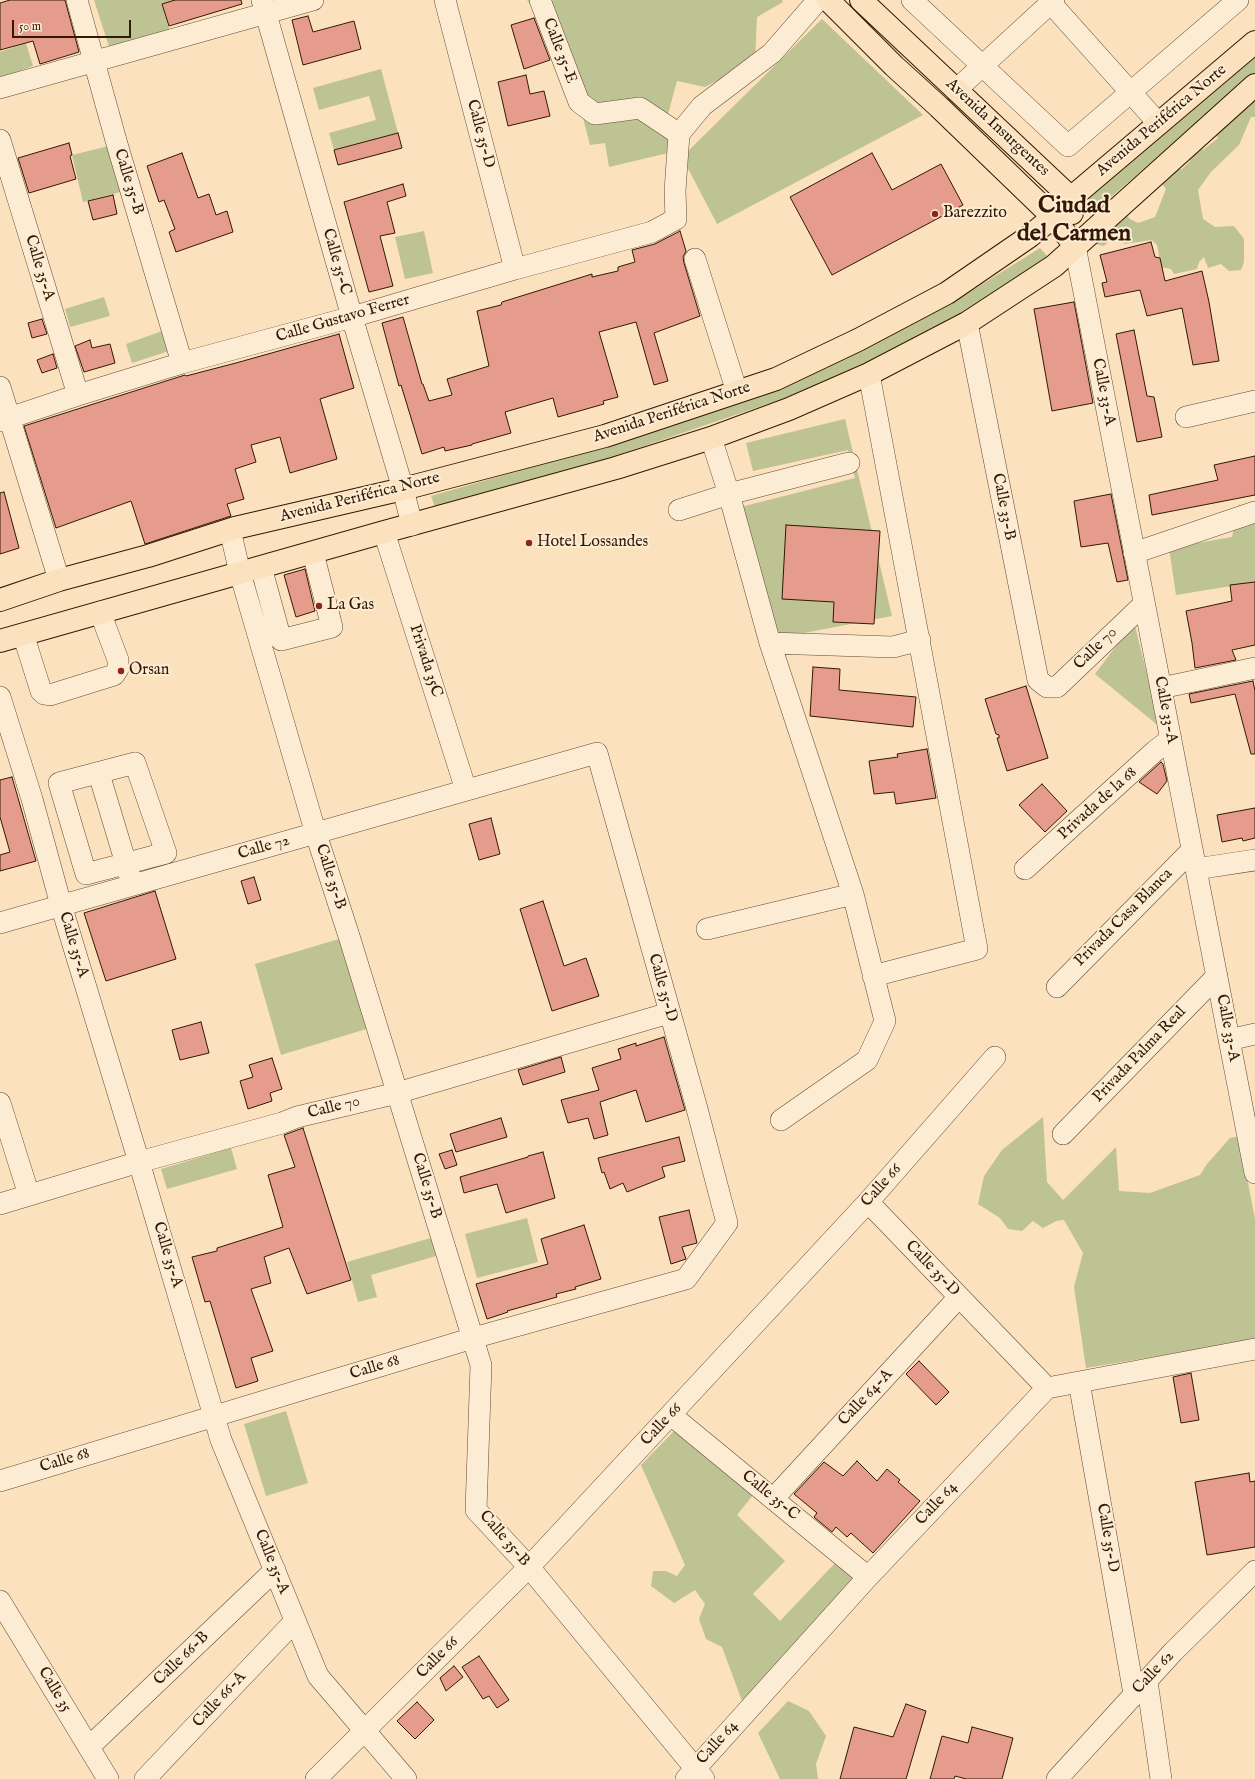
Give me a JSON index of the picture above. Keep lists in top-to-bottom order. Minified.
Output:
{"streets":{"main road":["Avenida Periférica Norte","Avenida Insurgentes"],"street":["Calle 35-E","Calle 35-D","Calle 35-B","Calle 35-C","Calle 35-A","Calle Gustavo Ferrer","Calle 33-A","Calle 33-B","Calle 70","Privada 35C","Privada de la 68","Calle 72","Privada Casa Blanca","Privada Palma Real","Calle 66","Calle 68","Calle 64-A","Calle 64","Calle 66-B","Calle 62","Calle 35","Calle 66-A"]},"crossings":[["Calle 35-E","Calle Gustavo Ferrer"],["Avenida Periférica Norte","Avenida Insurgentes"],["Avenida Periférica Norte","Calle 35-B"],["Avenida Periférica Norte","Calle 35-C"],["Avenida Periférica Norte","Calle 33-A"],["Avenida Periférica Norte","Calle 33-B"],["Avenida Periférica Norte","Privada 35C"],["Avenida Insurgentes","Calle 33-A"],["Calle 35-D","Calle Gustavo Ferrer"],["Calle 35-D","Calle 70"],["Calle 35-D","Calle 72"],["Calle 35-D","Calle 66"],["Calle 35-D","Calle 68"],["Calle 35-D","Calle 64-A"],["Calle 35-D","Calle 64"],["Calle 35-D","Calle 62"],["Calle 35-B","Calle Gustavo Ferrer"],["Calle 35-B","Calle 70"],["Calle 35-B","Calle 72"],["Calle 35-B","Calle 66"],["Calle 35-B","Calle 68"],["Calle 35-B","Calle 64"],["Calle 35-C","Calle Gustavo Ferrer"],["Calle 35-C","Calle 66"],["Calle 35-C","Calle 64-A"],["Calle 35-C","Calle 64"],["Calle 35-A","Calle Gustavo Ferrer"],["Calle 35-A","Calle 70"],["Calle 35-A","Calle 72"],["Calle 35-A","Calle 66"],["Calle 35-A","Calle 68"],["Calle 35-A","Calle 66-B"],["Calle 35-A","Calle 66-A"],["Calle 33-A","Calle 70"],["Calle 33-A","Privada de la 68"],["Calle 33-A","Privada Casa Blanca"],["Calle 33-A","Privada Palma Real"],["Calle 33-B","Calle 70"],["Privada 35C","Calle 72"],["Calle 66-B","Calle 35"]],"districts":["Ciudad del Carmen"],"places":["Barezzito","Hotel Lossandes","La Gas","Orsan"],"scale_bar":"50 m"}
